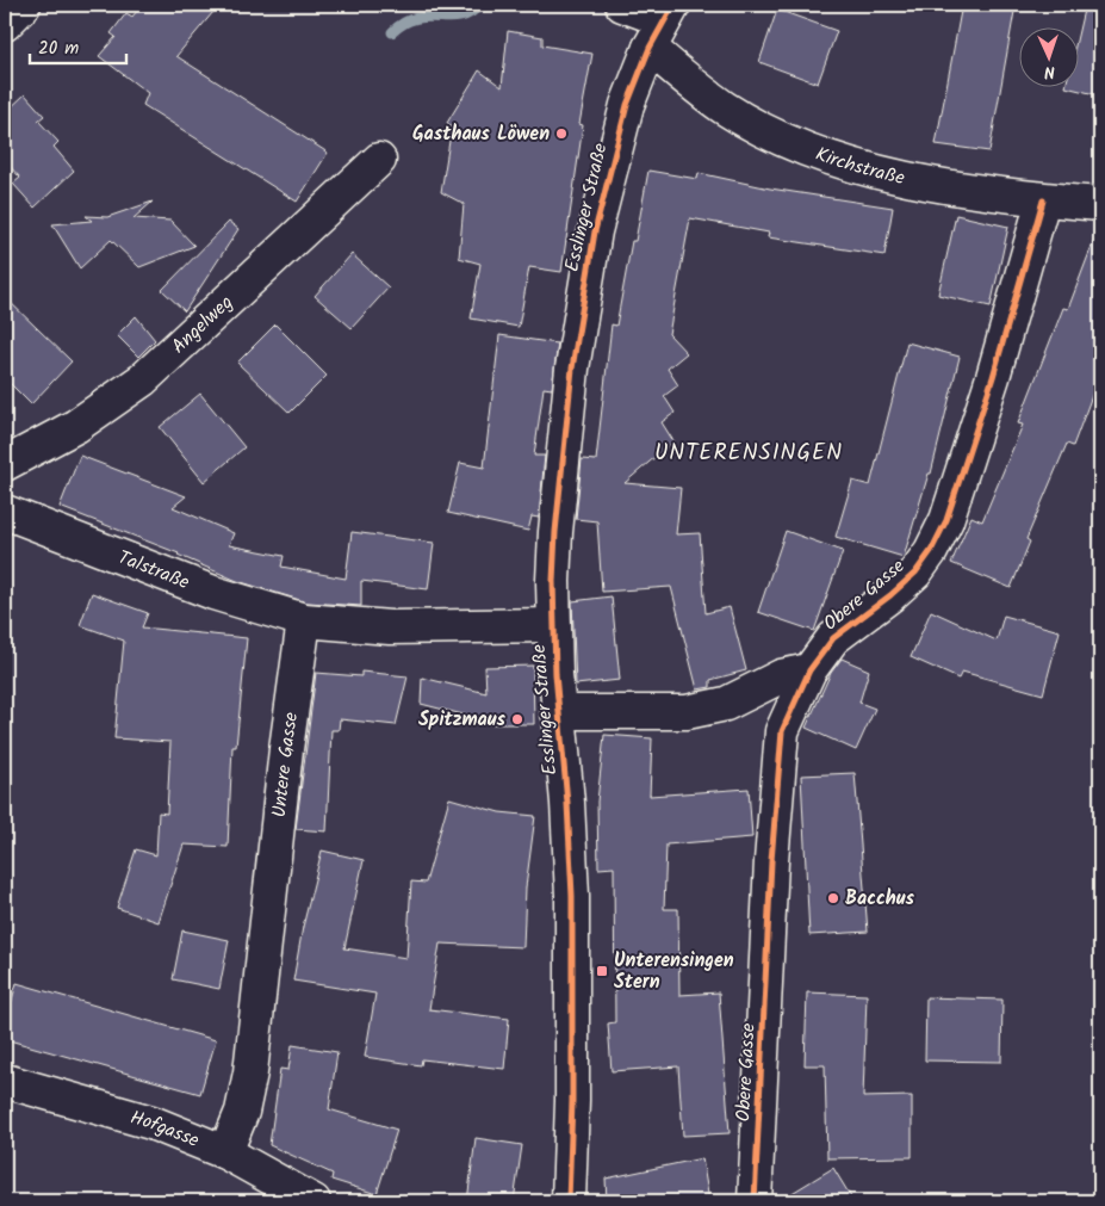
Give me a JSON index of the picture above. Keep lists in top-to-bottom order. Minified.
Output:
{"streets":{"street":["Kirchstraße","Esslinger Straße","Angelweg","Talstraße","Obere Gasse","Untere Gasse","Hofgasse"]},"crossings":[["Kirchstraße","Esslinger Straße"],["Kirchstraße","Obere Gasse"],["Talstraße","Untere Gasse"],["Untere Gasse","Hofgasse"]],"districts":["UNTERENSINGEN"],"places":{"other":["Gasthaus Löwen","Spitzmaus","Bacchus"],"transit":["Unterensingen Stern"]},"scale_bar":"20 m","north":"bottom"}
